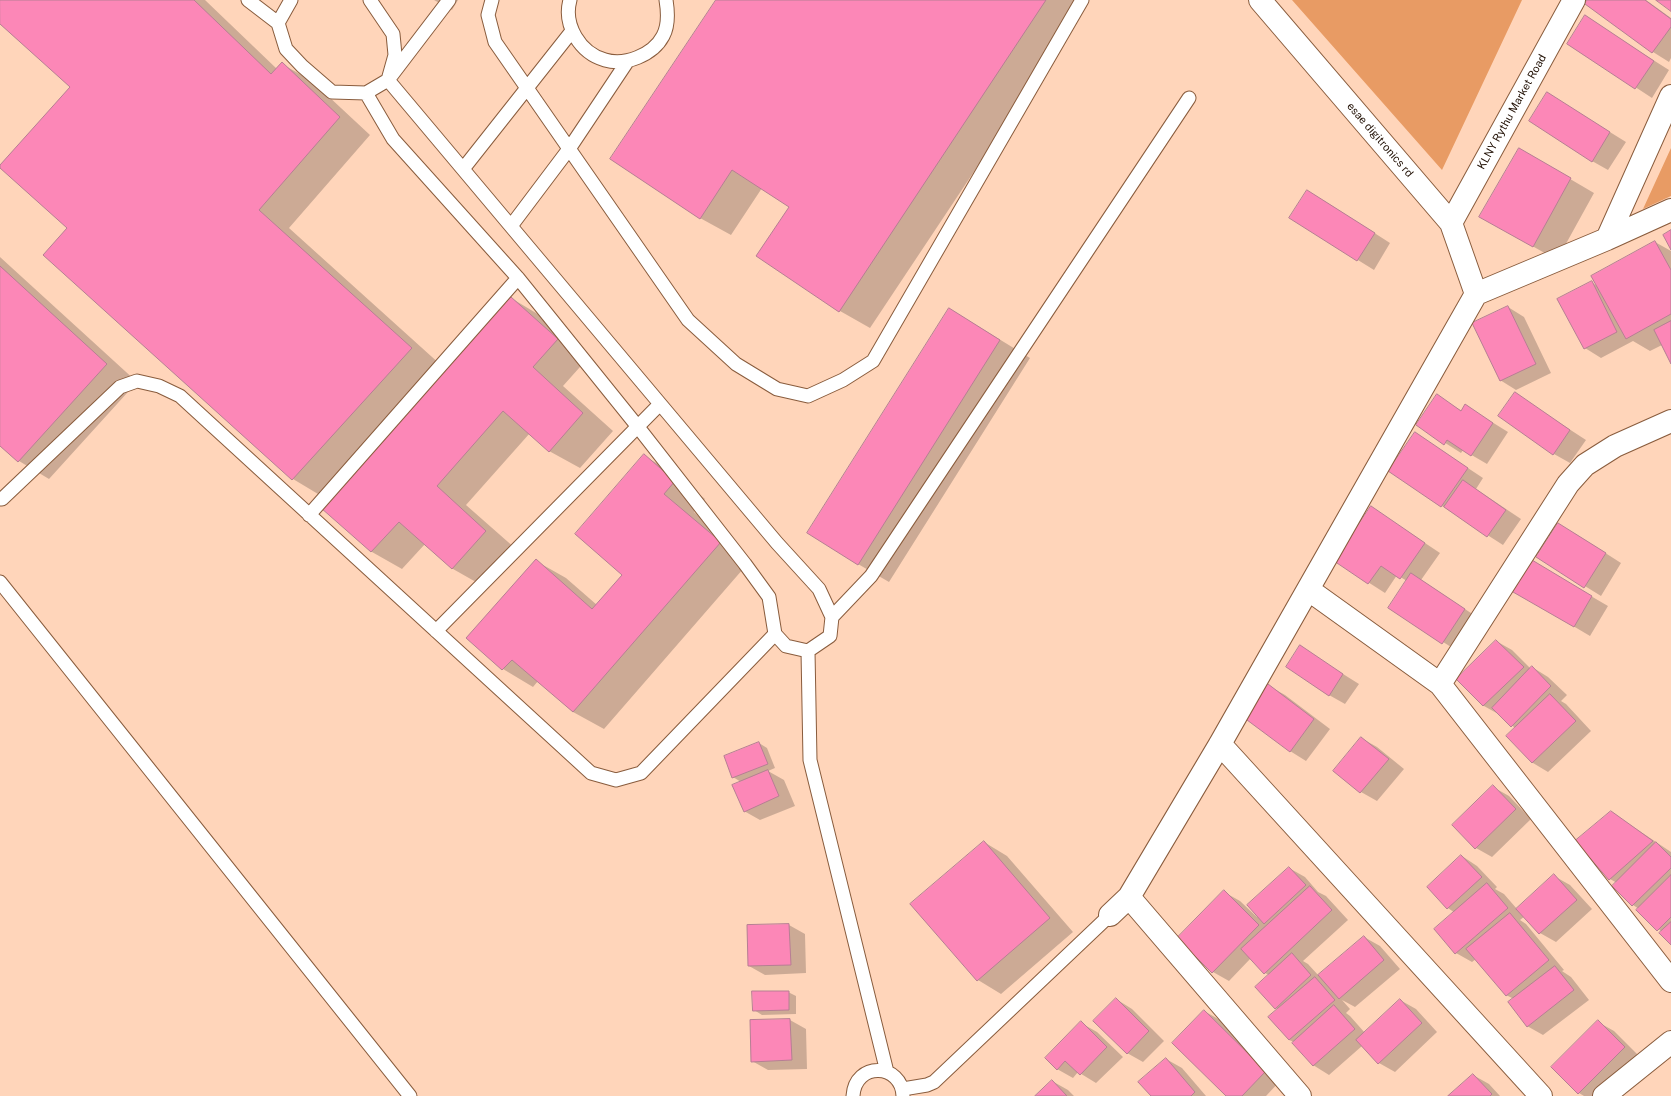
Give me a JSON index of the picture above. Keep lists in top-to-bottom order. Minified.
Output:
{"streets":{"street":["KLNY Rythu Market Road","esae digitronics rd"]},"crossings":[["KLNY Rythu Market Road","esae digitronics rd"]]}
